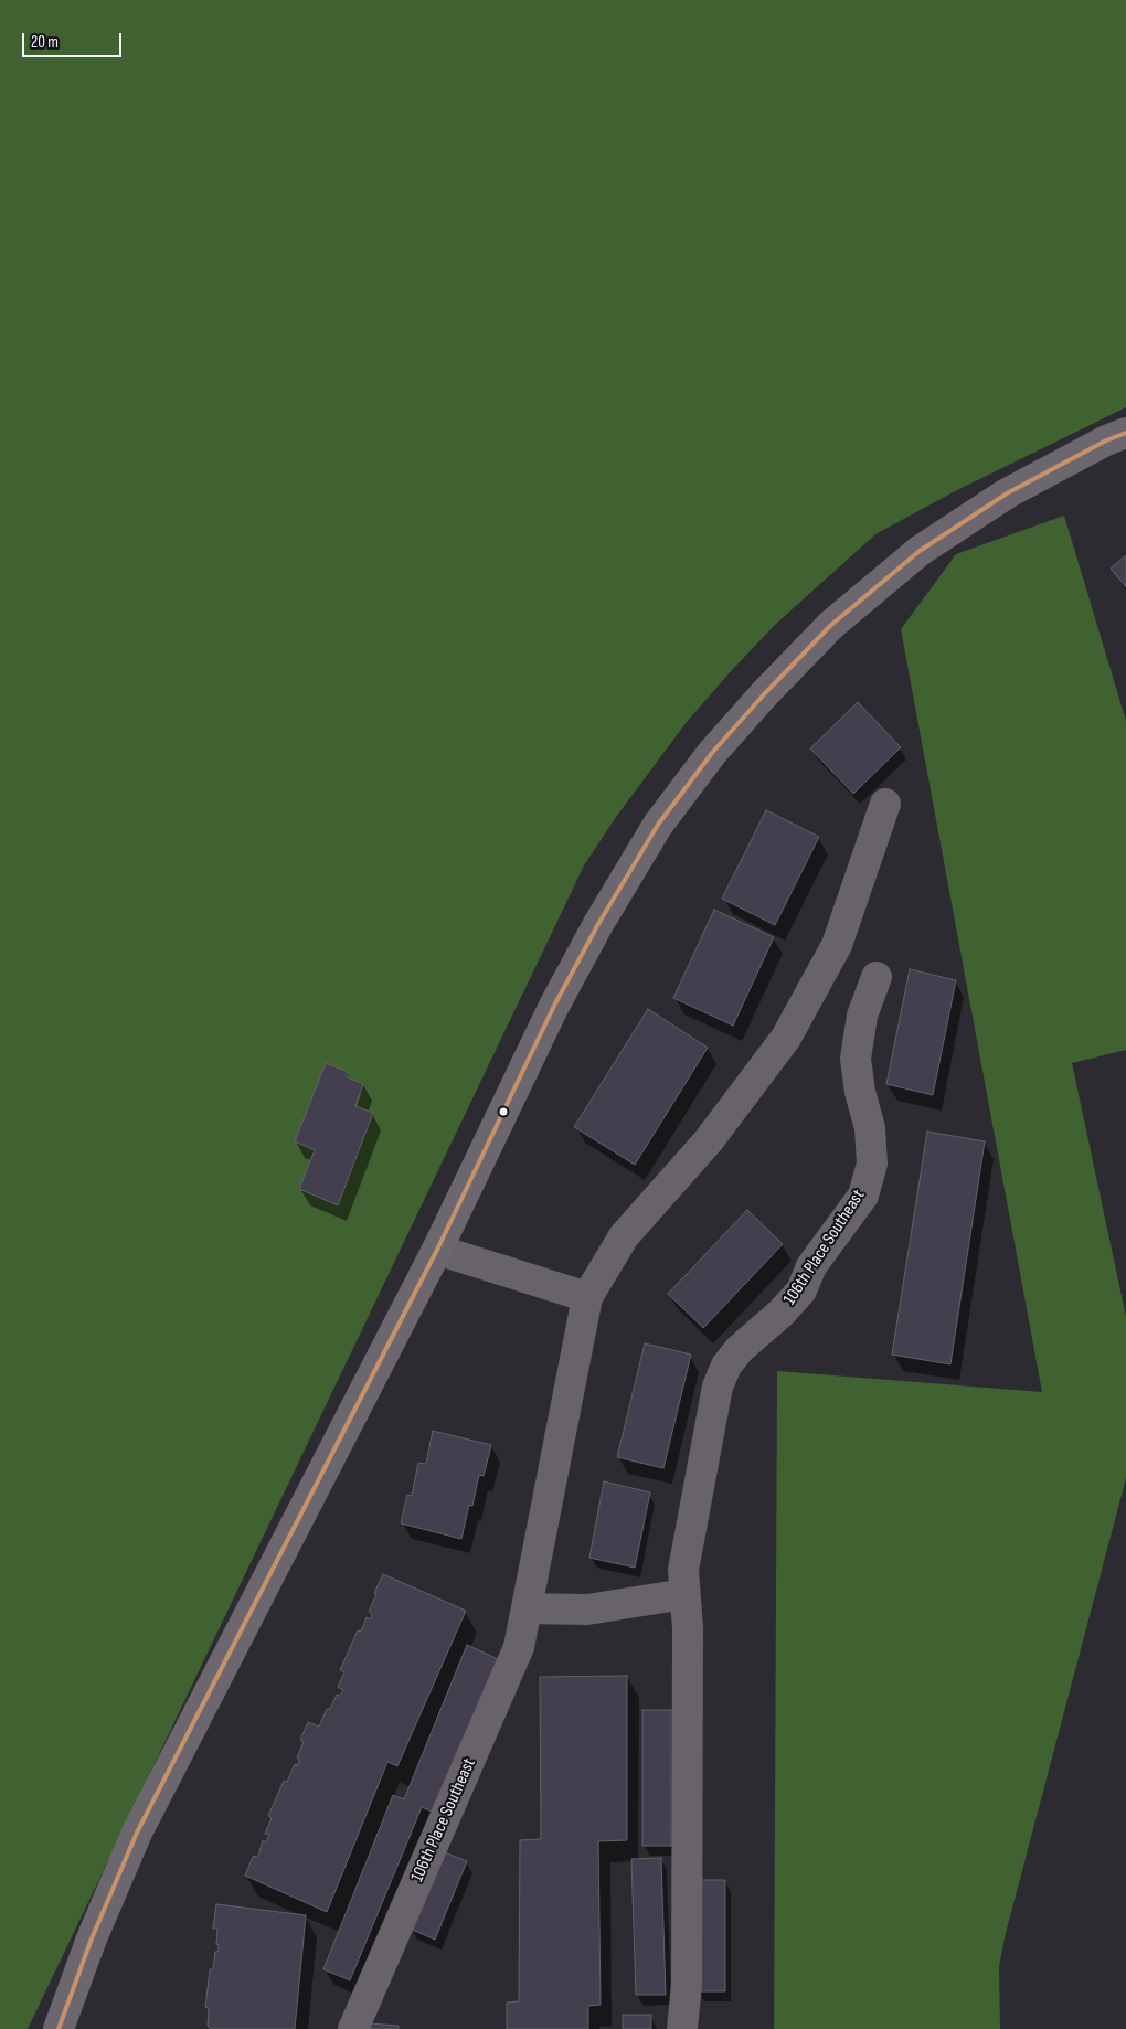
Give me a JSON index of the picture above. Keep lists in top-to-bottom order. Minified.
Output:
{"streets":{"street":["106th Place Southeast"]},"scale_bar":"20 m"}
